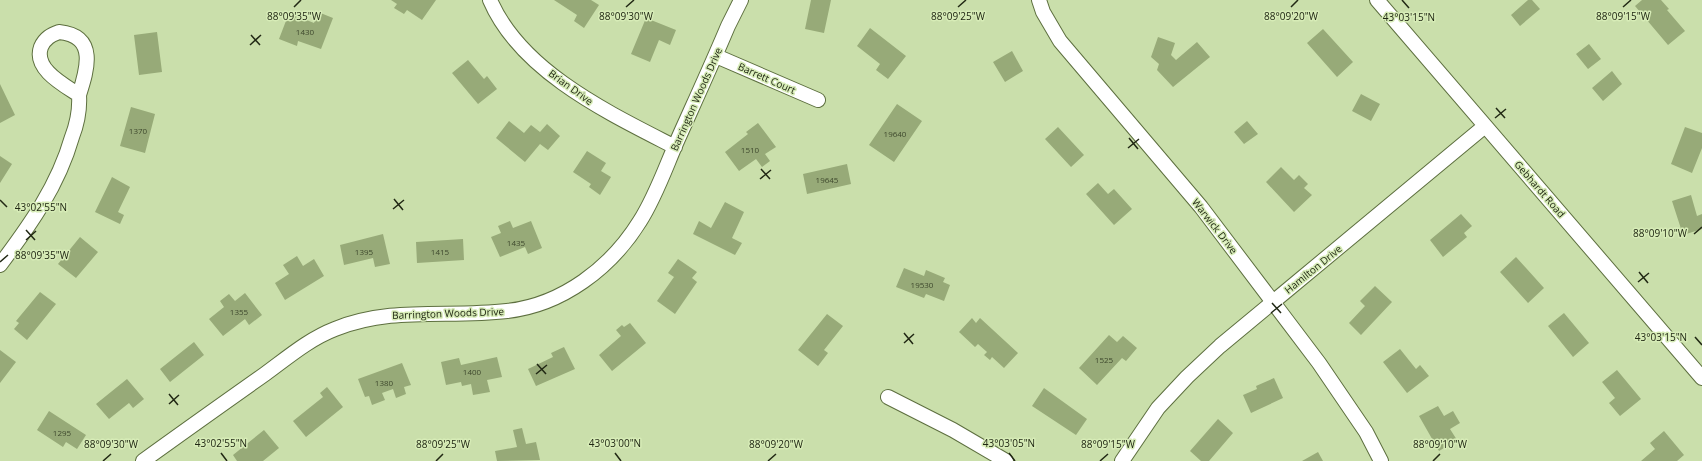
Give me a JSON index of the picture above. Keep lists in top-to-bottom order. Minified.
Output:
{"streets":{"street":["Barrett Court","Brian Drive","Barrington Woods Drive","Gebhardt Road","Warwick Drive","Hamilton Drive"]},"crossings":[["Barrett Court","Barrington Woods Drive"],["Brian Drive","Barrington Woods Drive"],["Gebhardt Road","Hamilton Drive"],["Warwick Drive","Hamilton Drive"]],"house_numbers":["1430","1370","19640","1510","19645","1435","1395","1415","19530","1355","1525","1400","1380","1295"],"coordinates":["88°09'35\"W","88°09'30\"W","88°09'25\"W","88°09'20\"W","88°09'15\"W","43°03'15\"N","43°02'55\"N","88°09'10\"W","43°03'00\"N","43°03'05\"N"]}
